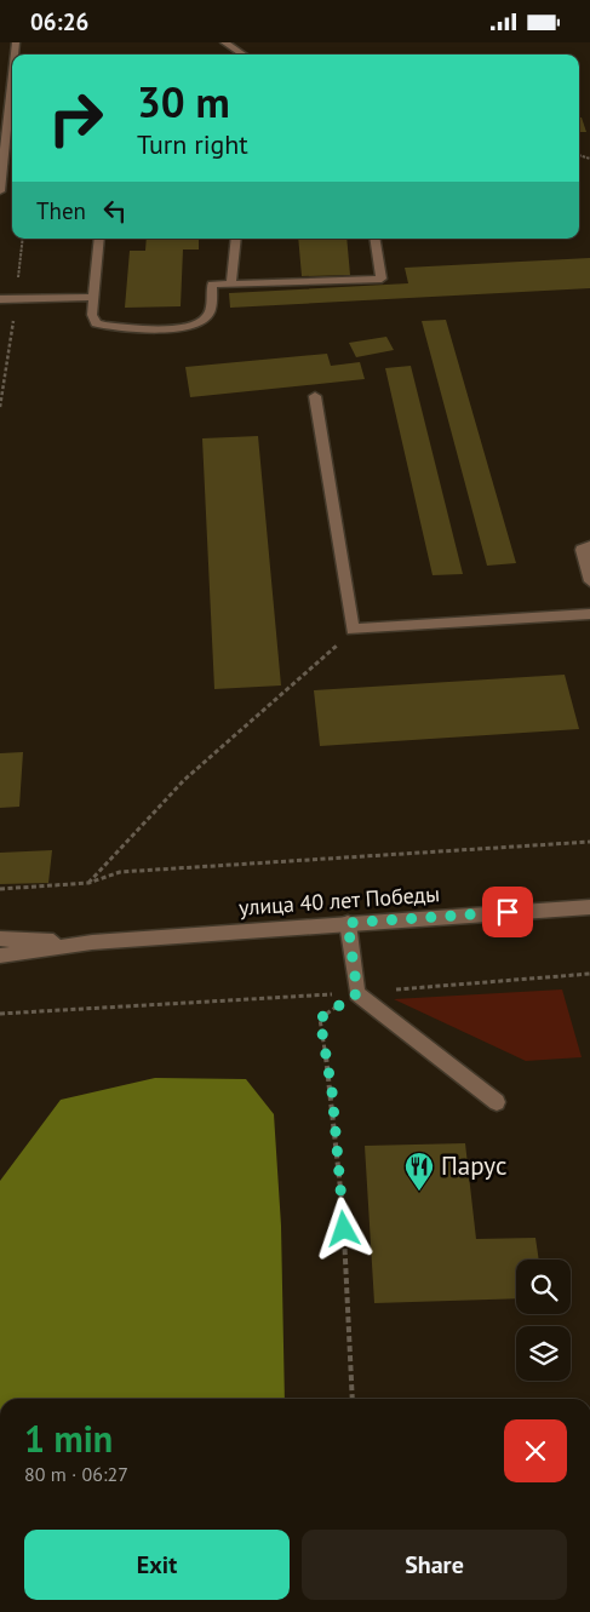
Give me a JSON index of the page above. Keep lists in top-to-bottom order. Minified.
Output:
{"streets":{"street":["улица 40 лет Победы"]},"places":{"restaurant":["Парус"]},"page":{"status":"06:26","turn":["30 m","Turn right"],"then":"Then","heading":["1 min","80 m · 06:27"],"buttons":["Exit","Share"]}}
